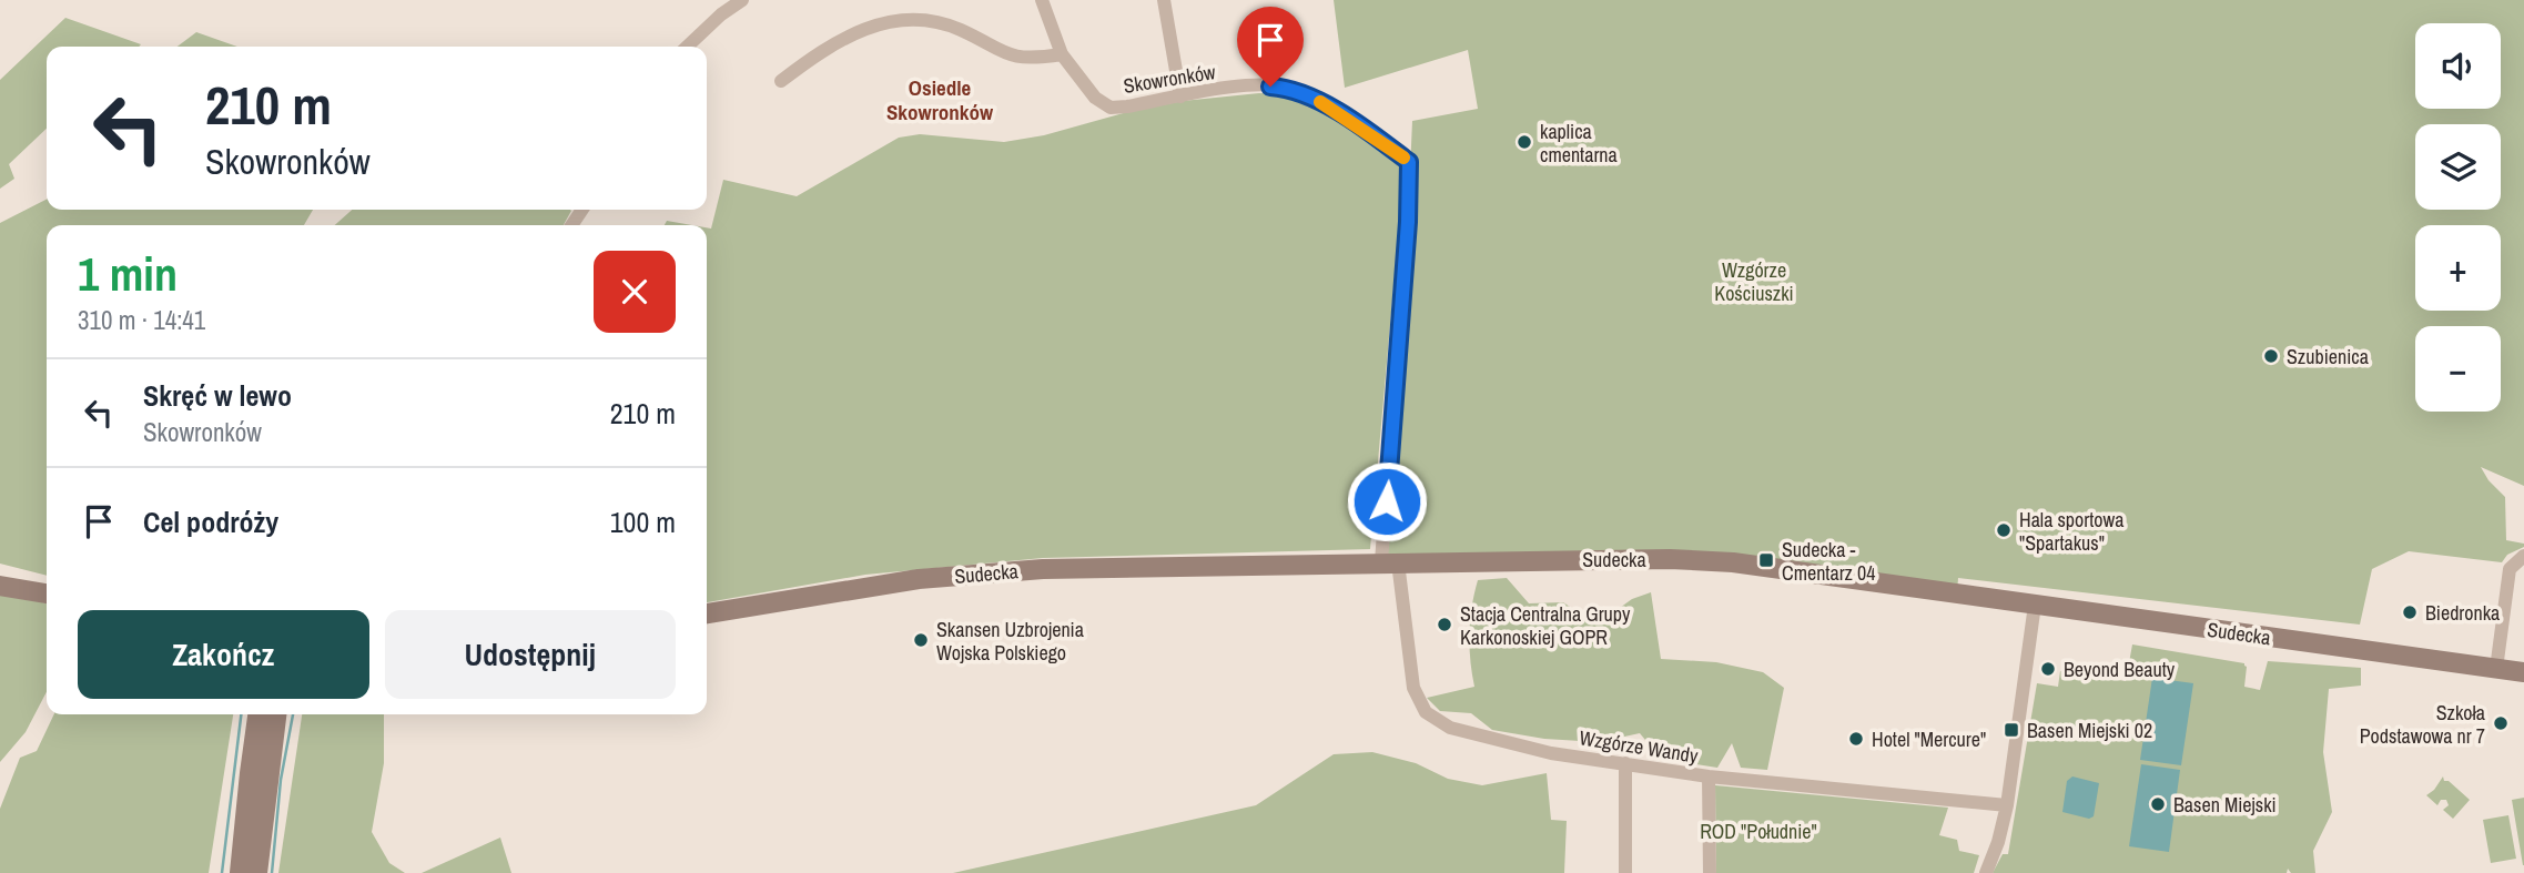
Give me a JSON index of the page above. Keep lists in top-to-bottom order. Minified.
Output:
{"streets":{"street":["Skowronków","Sudecka","Wzgórze Wandy"]},"crossings":[["Skowronków","Sudecka"],["Skowronków","Wzgórze Wandy"],["Sudecka","Wzgórze Wandy"]],"districts":["Osiedle Skowronków"],"parks":["Wzgórze Kościuszki","ROD \"Południe\""],"places":{"other":["kaplica cmentarna","Szubienica","Hala sportowa \"Spartakus\"","Biedronka","Stacja Centralna Grupy Karkonoskiej GOPR","Skansen Uzbrojenia Wojska Polskiego","Beyond Beauty","Szkoła Podstawowa nr 7","Hotel \"Mercure\"","Basen Miejski"],"transit":["Sudecka - Cmentarz 04","Basen Miejski 02"]},"page":{"map_buttons":["+","−"],"turn":["210 m","Skowronków"],"heading":["1 min","310 m · 14:41"],"list":[{"name":"Skręć w lewo","note":"Skowronków","value":"210 m"},{"name":"Cel podróży","value":"100 m"}],"buttons":["Zakończ","Udostępnij"]}}
